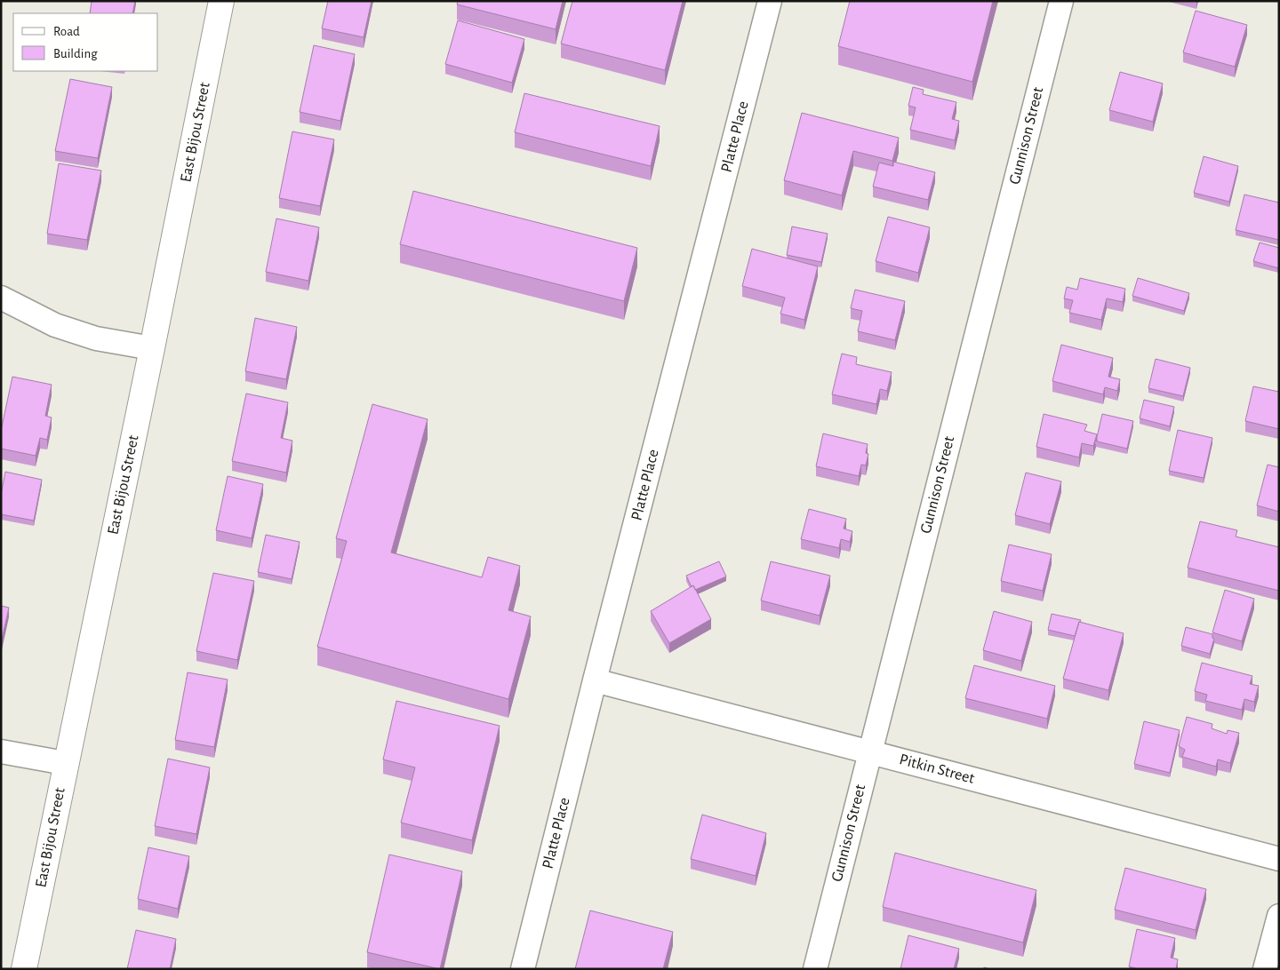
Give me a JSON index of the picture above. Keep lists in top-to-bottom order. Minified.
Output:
{"streets":{"street":["East Bijou Street","Gunnison Street","Platte Place","Pitkin Street"]},"crossings":[["Gunnison Street","Pitkin Street"],["Platte Place","Pitkin Street"]],"legend":["Road","Building"]}
